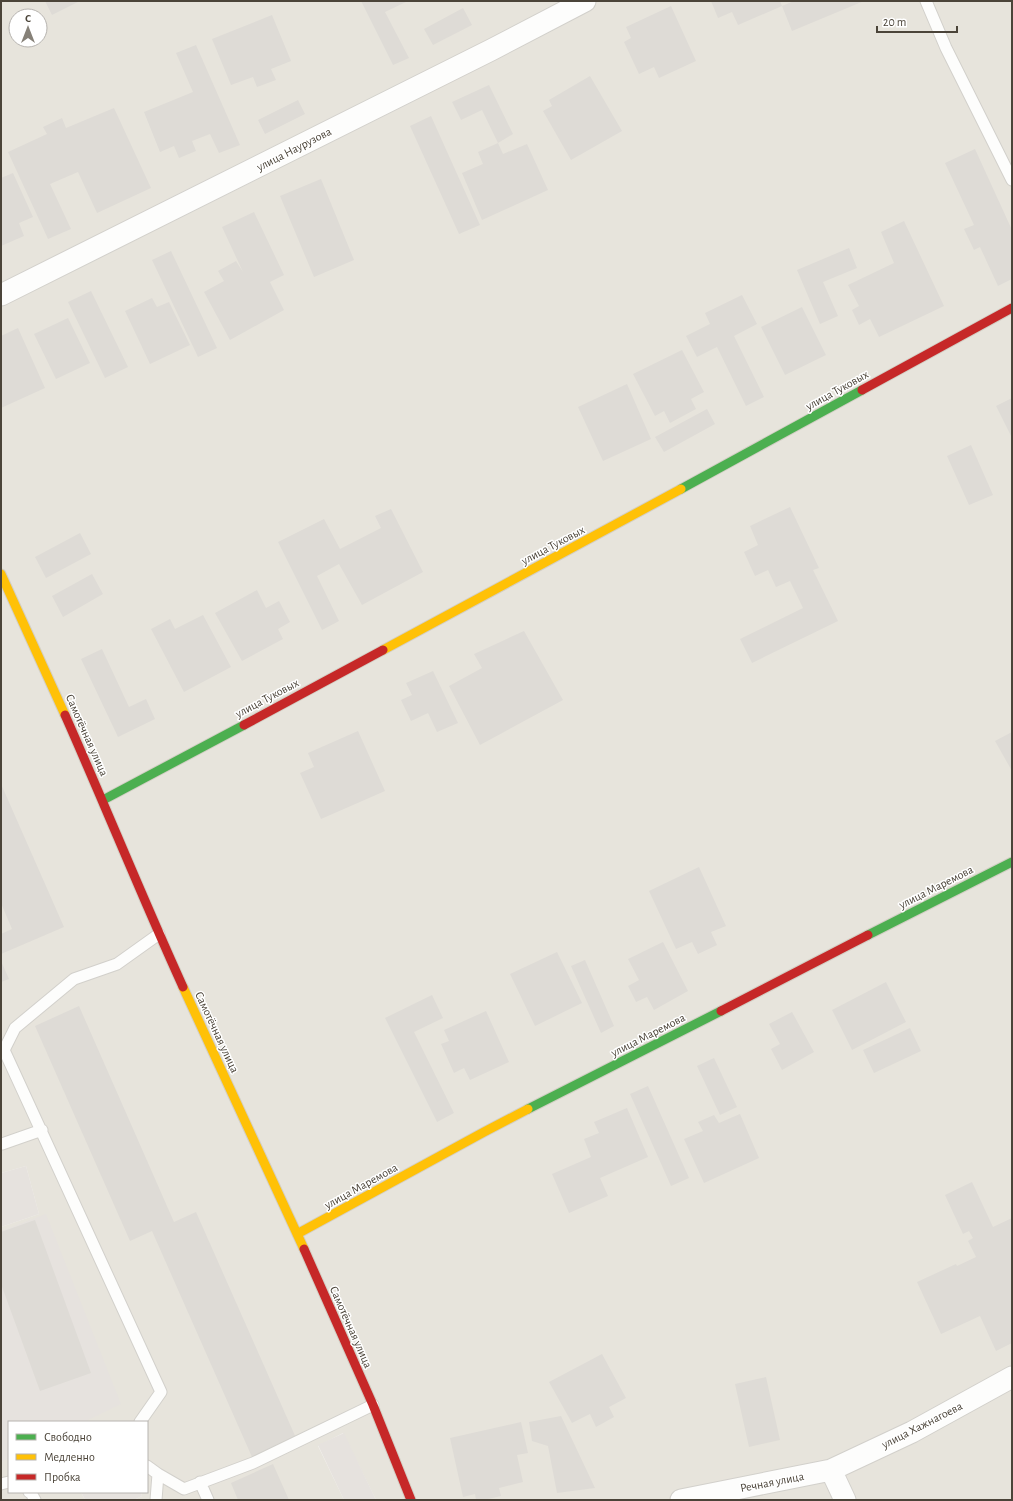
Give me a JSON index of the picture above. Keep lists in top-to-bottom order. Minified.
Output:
{"streets":{"street":["улица Наурузова","улица Туковых","Самотёчная улица","улица Маремова","улица Хажнагоева","Речная улица"]},"crossings":[["улица Туковых","Самотёчная улица"],["Самотёчная улица","улица Маремова"],["улица Хажнагоева","Речная улица"]],"legend":["Свободно","Медленно","Пробка"],"scale_bar":"20 m","north":"top"}
